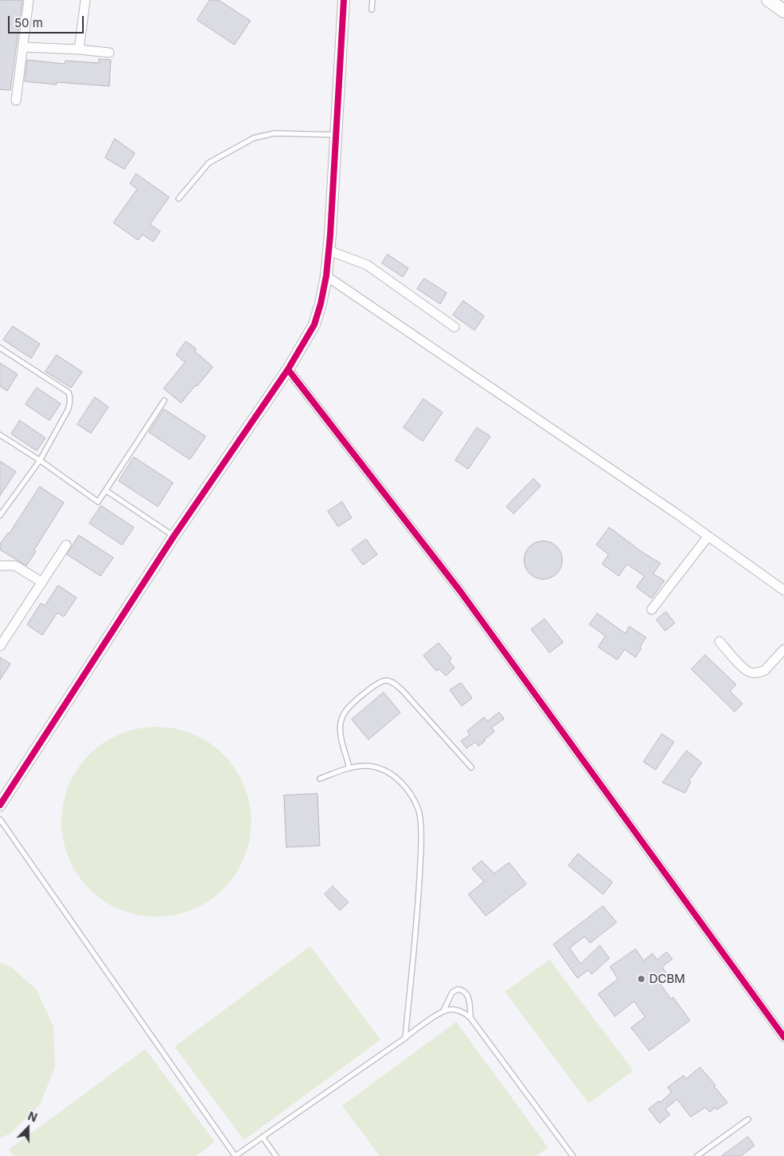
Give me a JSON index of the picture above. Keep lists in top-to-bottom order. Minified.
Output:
{"places":["DCBM"],"scale_bar":"50 m","north":"top"}
